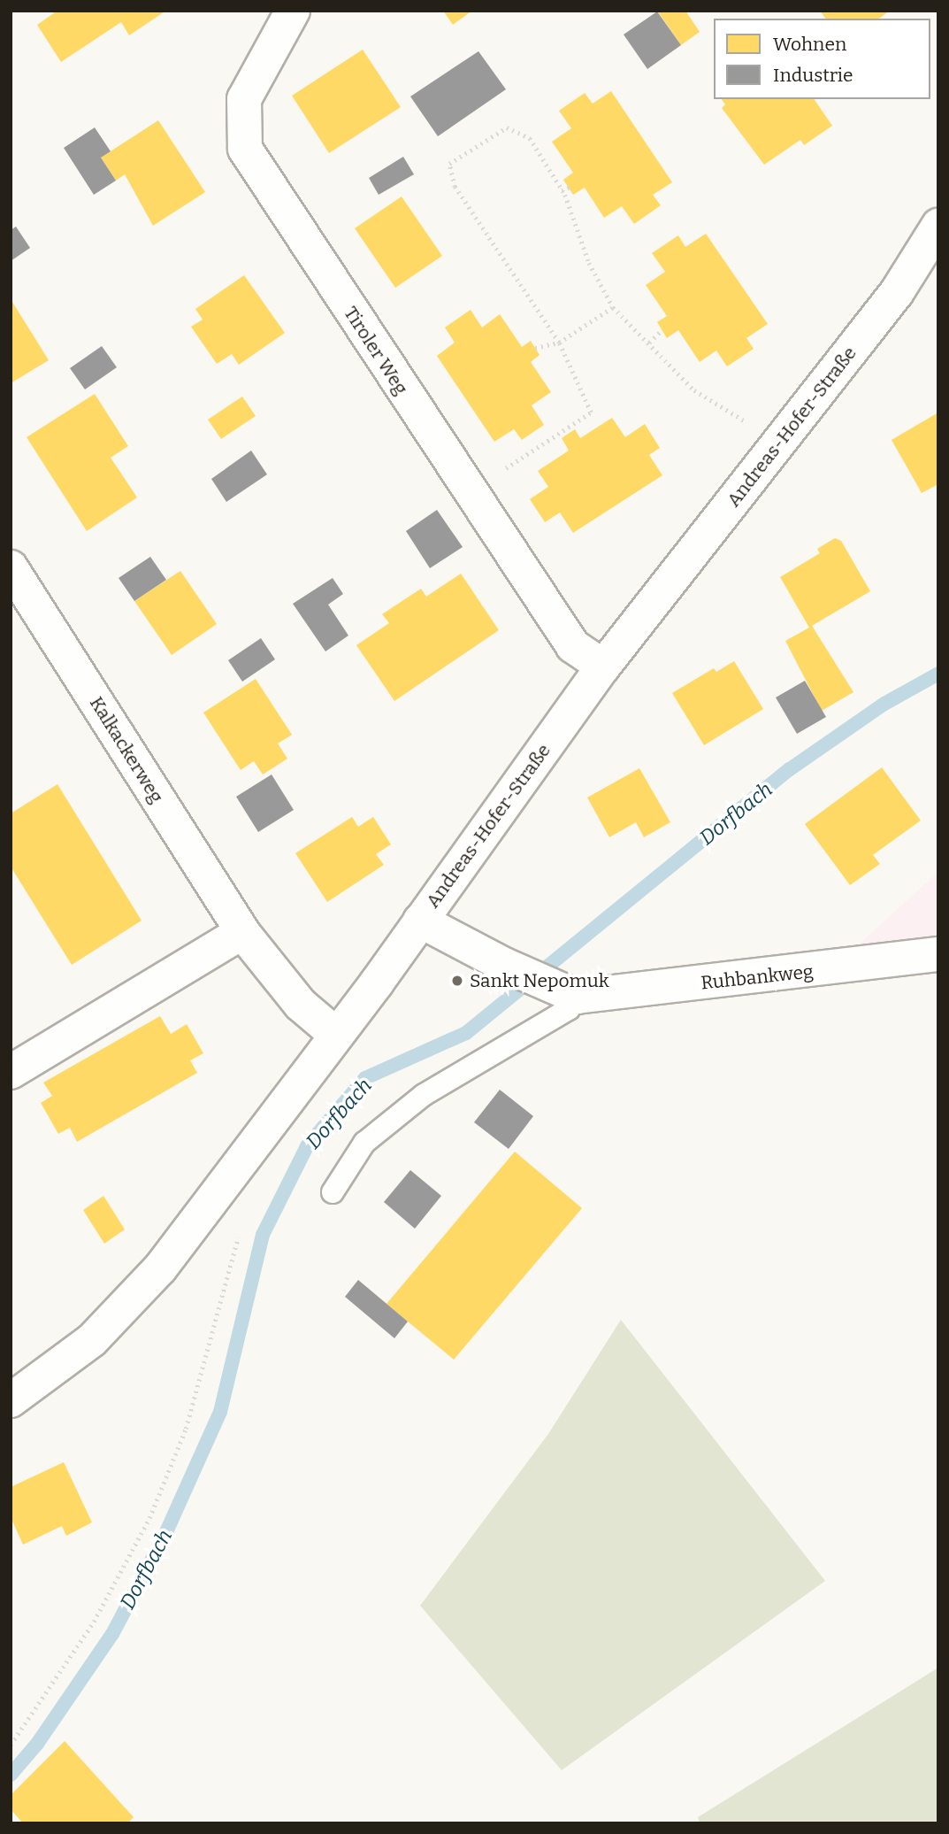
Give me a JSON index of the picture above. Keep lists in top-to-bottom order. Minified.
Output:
{"streets":{"street":["Tiroler Weg","Andreas-Hofer-Straße","Kalkackerweg","Ruhbankweg"]},"crossings":[["Tiroler Weg","Andreas-Hofer-Straße"],["Andreas-Hofer-Straße","Kalkackerweg"]],"water":["Dorfbach"],"places":["Sankt Nepomuk"],"legend":["Wohnen","Industrie"]}
